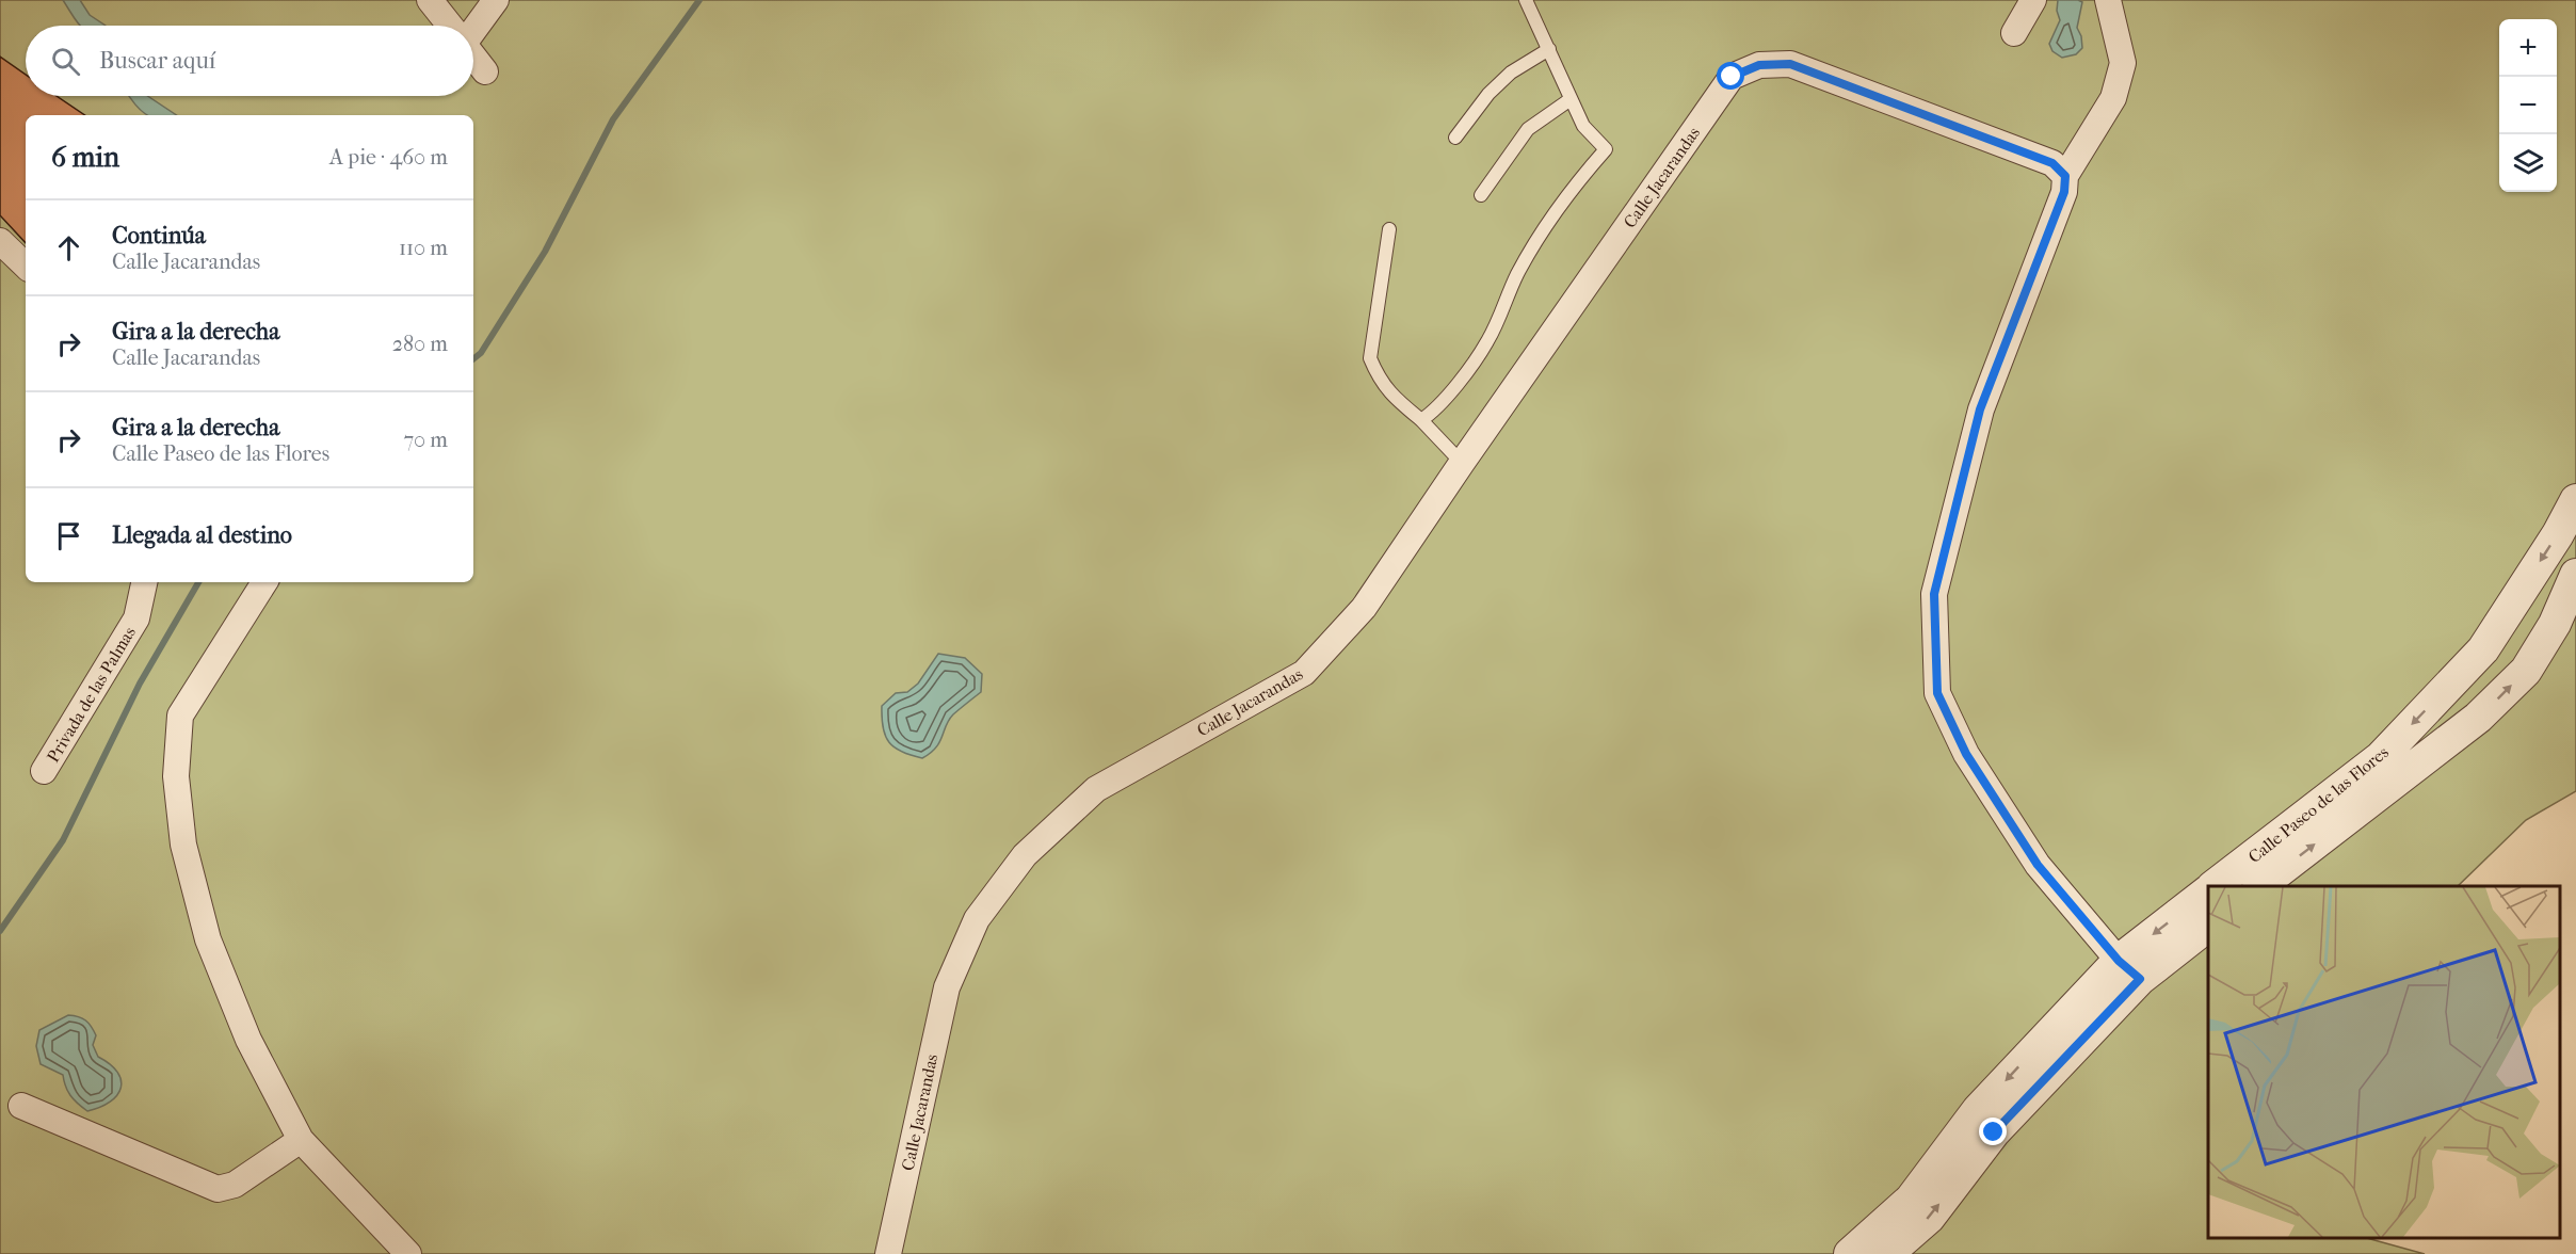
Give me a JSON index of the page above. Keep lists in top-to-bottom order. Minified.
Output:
{"streets":{"street":["Calle Jacarandas","Privada de las Palmas","Calle Paseo de las Flores"]},"page":{"map_buttons":["+","−"],"search":"Buscar aquí","heading":["6 min","A pie · 460 m"],"list":[["Continúa","Calle Jacarandas","110 m"],["Gira a la derecha","Calle Jacarandas","280 m"],["Gira a la derecha","Calle Paseo de las Flores","70 m"],"Llegada al destino"]}}
